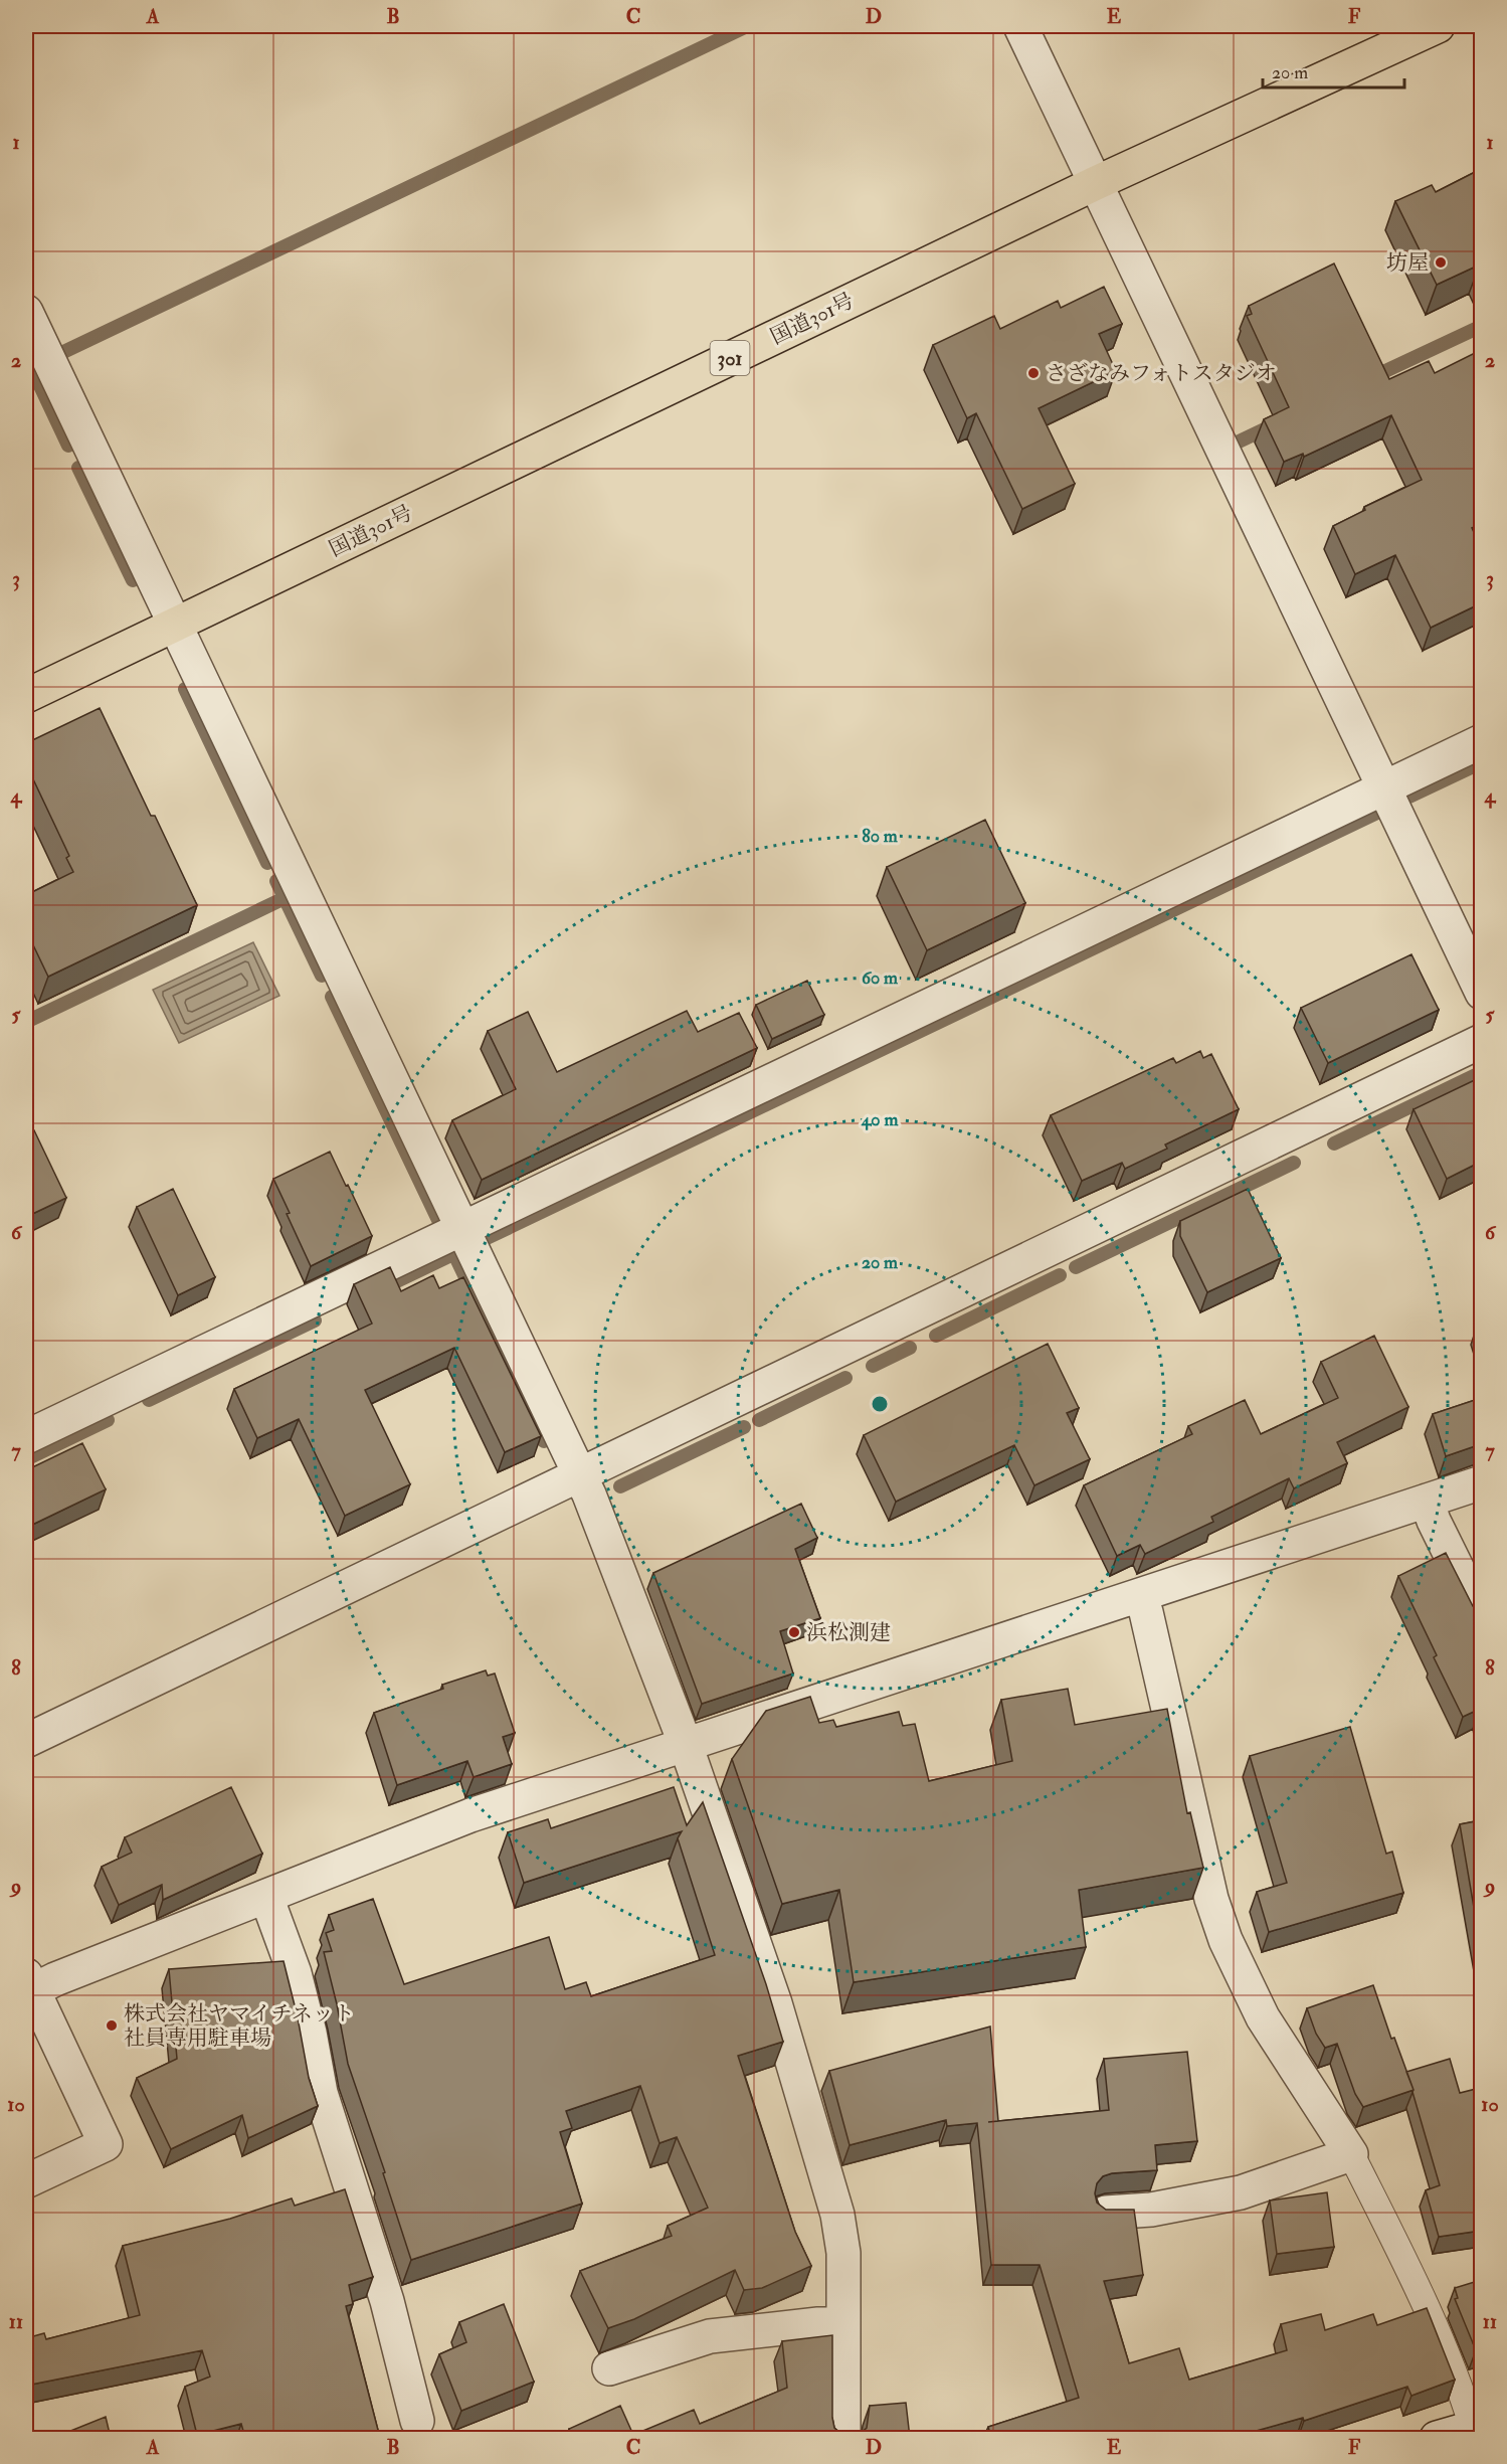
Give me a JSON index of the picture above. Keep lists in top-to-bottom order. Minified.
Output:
{"streets":{"highway":["国道301号","301"]},"places":["坊屋","さざなみフォトスタジオ","浜松測建","株式会社ヤマイチネット 社員専用駐車場"],"scale_bar":"20 m","grid":{"columns":["A","B","C","D","E","F"],"rows":["1","2","3","4","5","6","7","8","9","10","11"]},"rings":["80 m","60 m","40 m","20 m"]}
